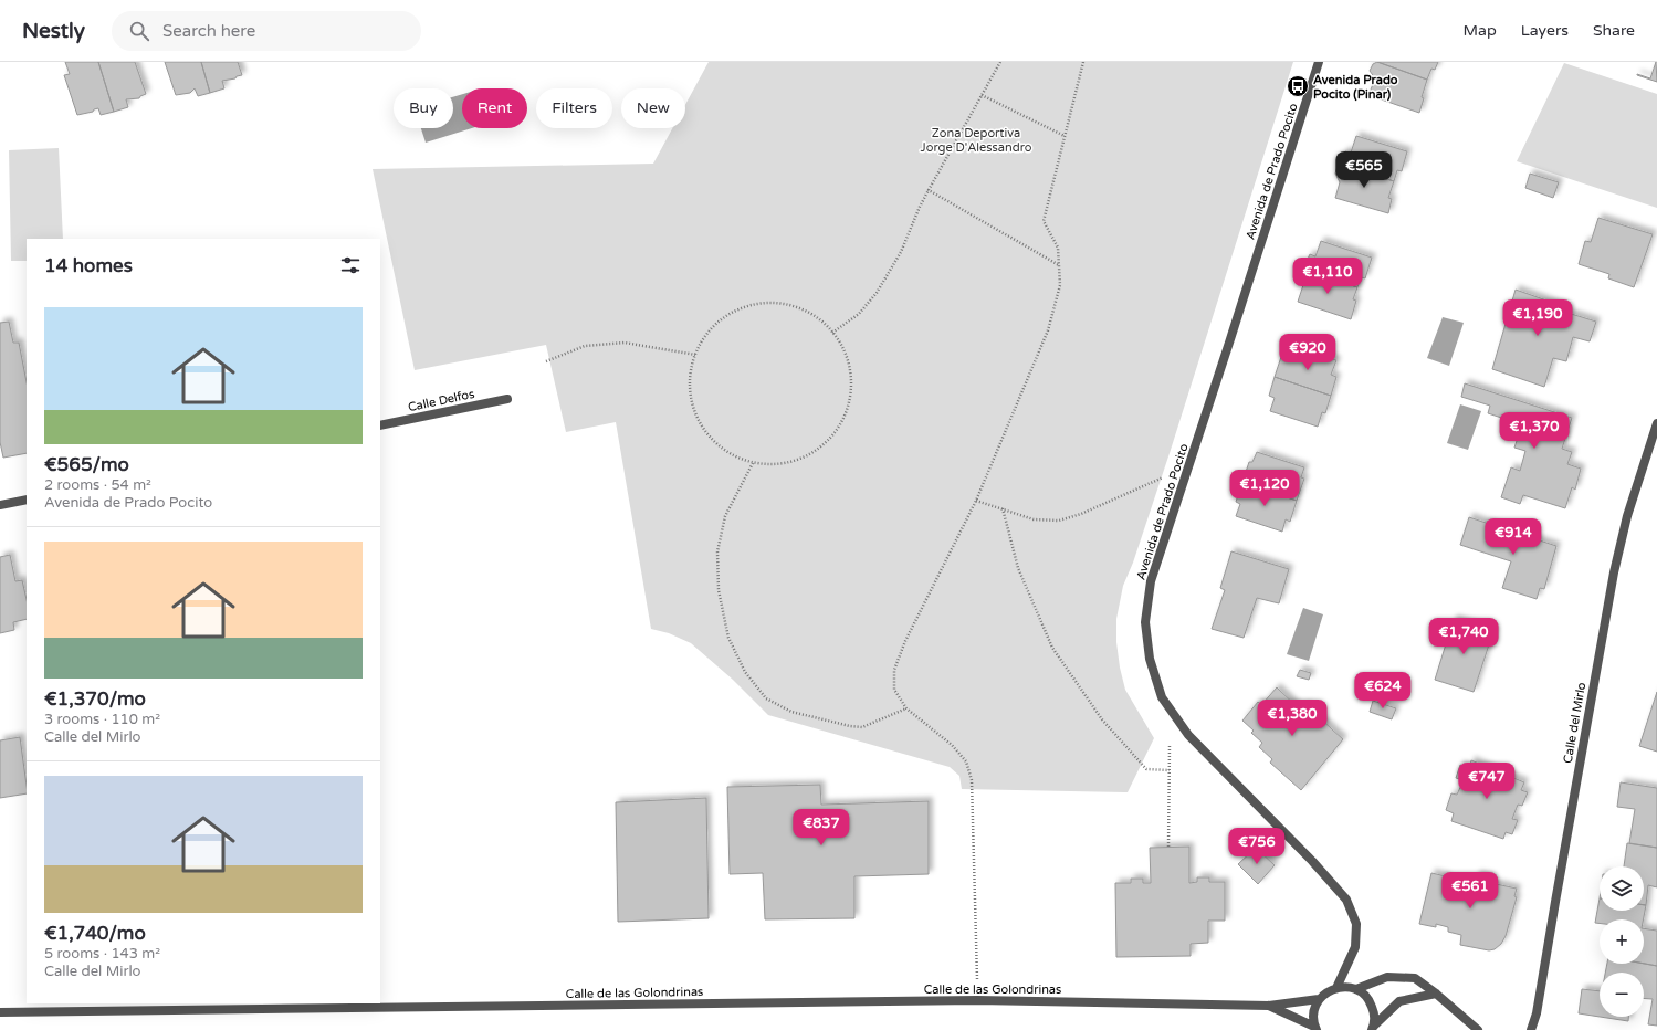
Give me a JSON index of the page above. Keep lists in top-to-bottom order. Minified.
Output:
{"streets":{"street":["Avenida de Prado Pocito","Calle Delfos","Calle del Mirlo","Calle de las Golondrinas"]},"parks":["Zona Deportiva Jorge D'Alessandro"],"places":{"bus stop":["Avenida Prado Pocito (Pinar)"]},"page":{"header":"Nestly","search":"Search here","nav":["Map","Layers","Share"],"chip":["Buy","Rent","Filters","New"],"price":["€565","€1,110","€1,190","€920","€1,370","€1,120","€914","€1,740","€624","€1,380","€747","€837","€756","€561"],"heading":"14 homes","list":[{"name":"€565/mo","note":"2 rooms · 54 m² · Avenida de Prado Pocito"},{"name":"€1,370/mo","note":"3 rooms · 110 m² · Calle del Mirlo"},{"name":"€1,740/mo","note":"5 rooms · 143 m² · Calle del Mirlo"}],"map_buttons":["+","−"]}}
